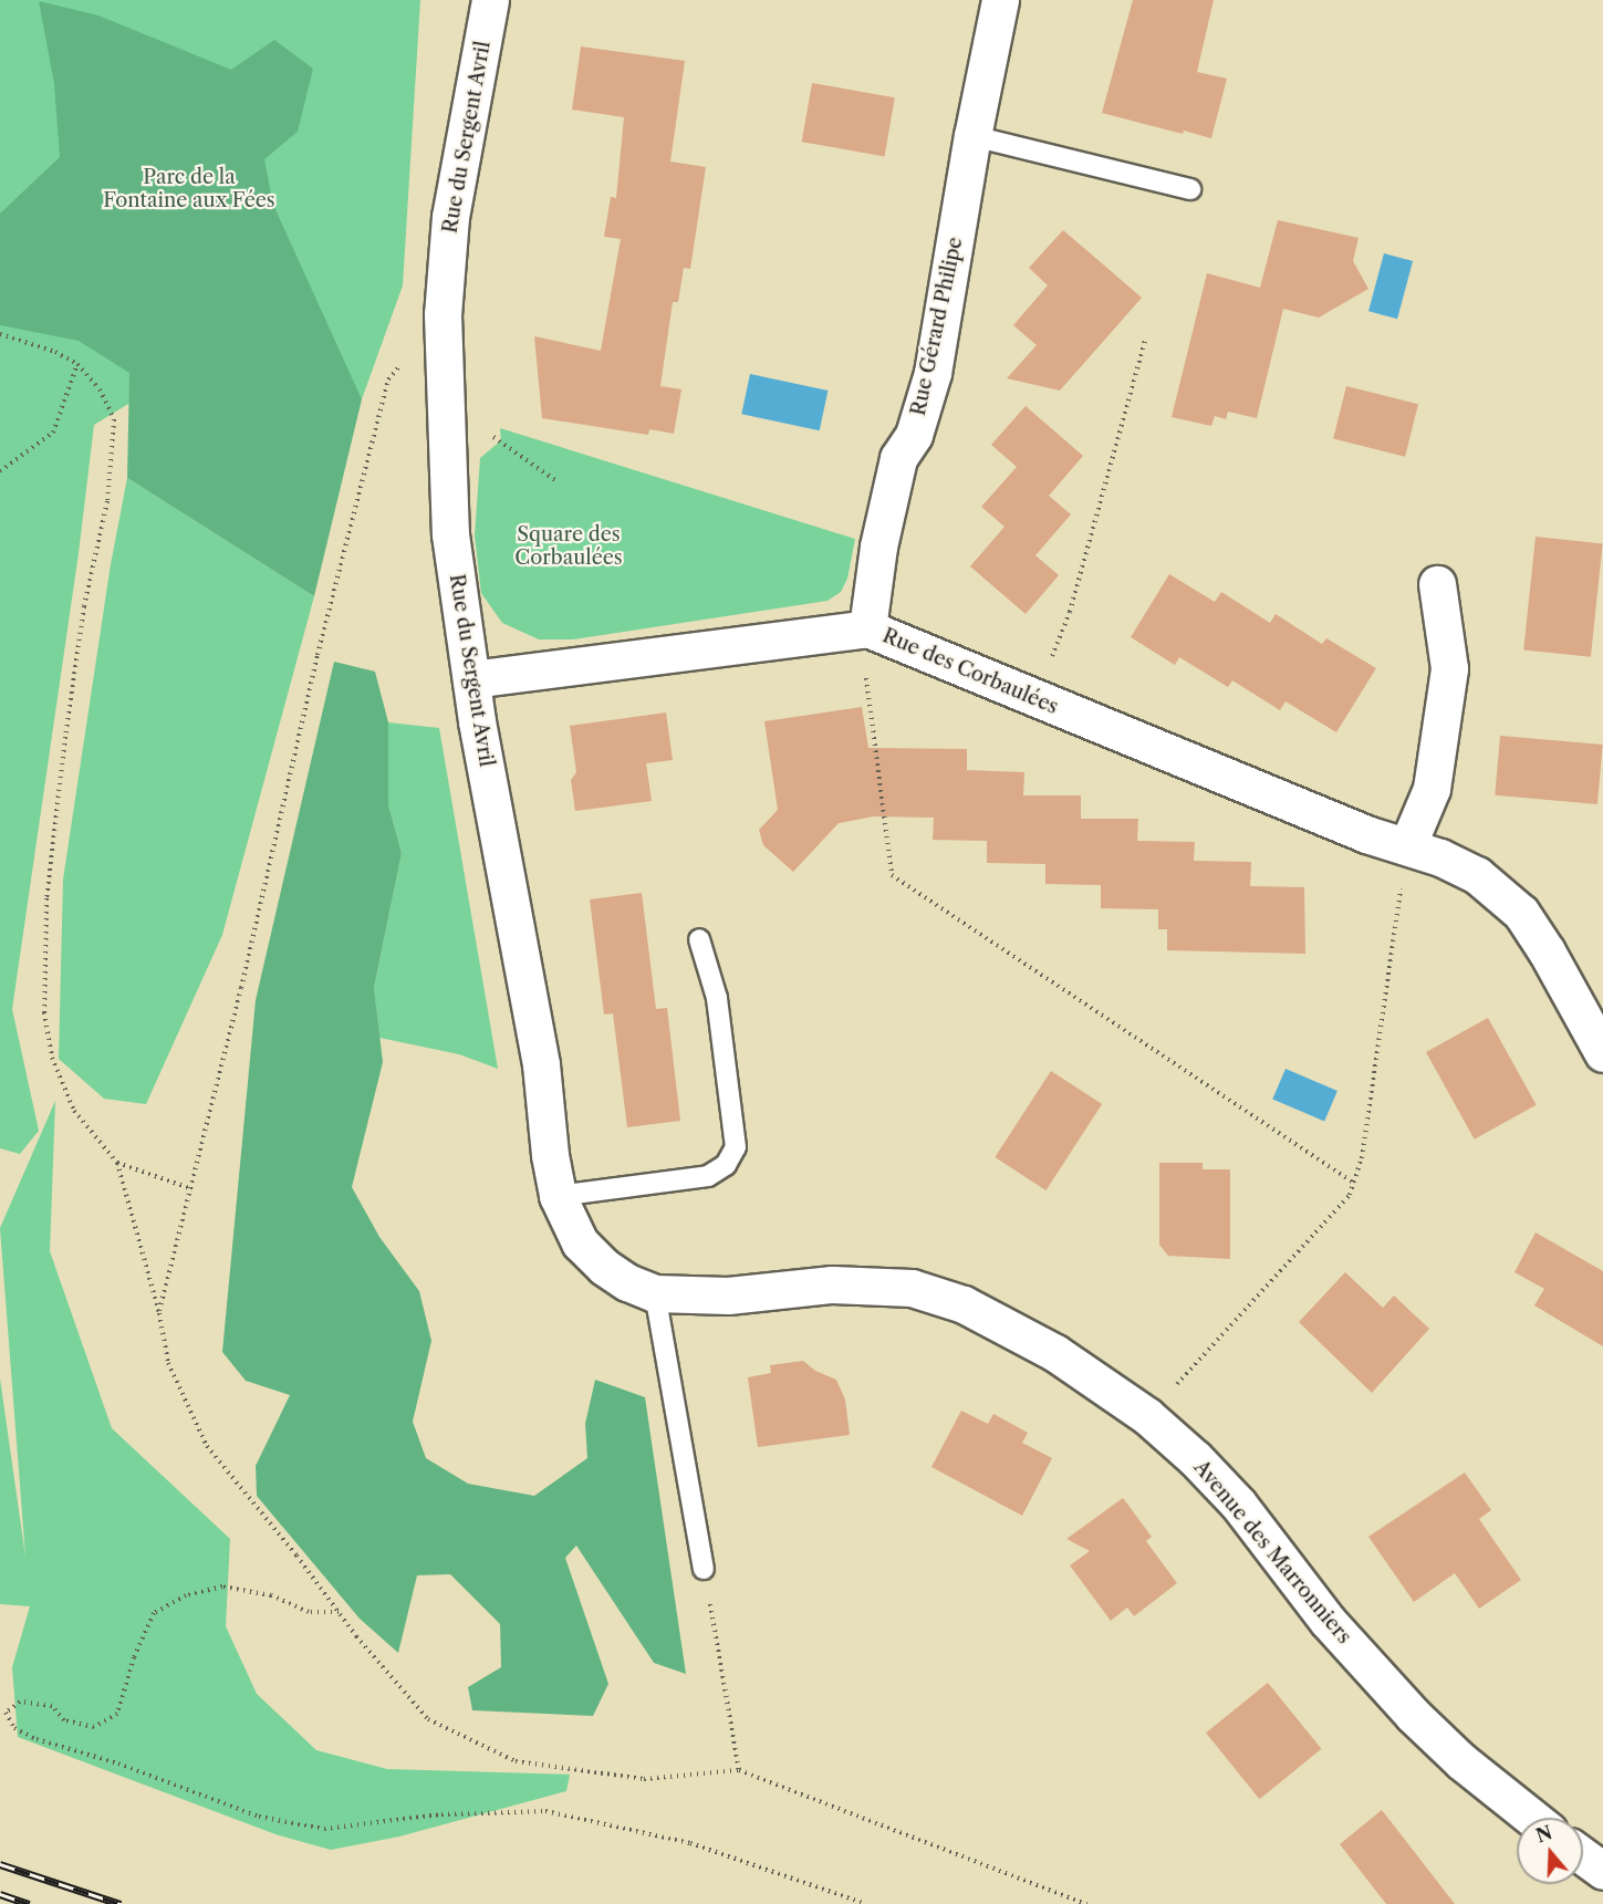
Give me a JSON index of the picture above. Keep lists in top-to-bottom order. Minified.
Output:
{"streets":{"street":["Rue du Sergent Avril","Rue Gérard Philipe","Rue des Corbaulées","Avenue des Marronniers"]},"crossings":[["Rue du Sergent Avril","Rue des Corbaulées"],["Rue du Sergent Avril","Avenue des Marronniers"],["Rue Gérard Philipe","Rue des Corbaulées"]],"parks":["Parc de la Fontaine aux Fées","Square des Corbaulées"],"north":"top"}
